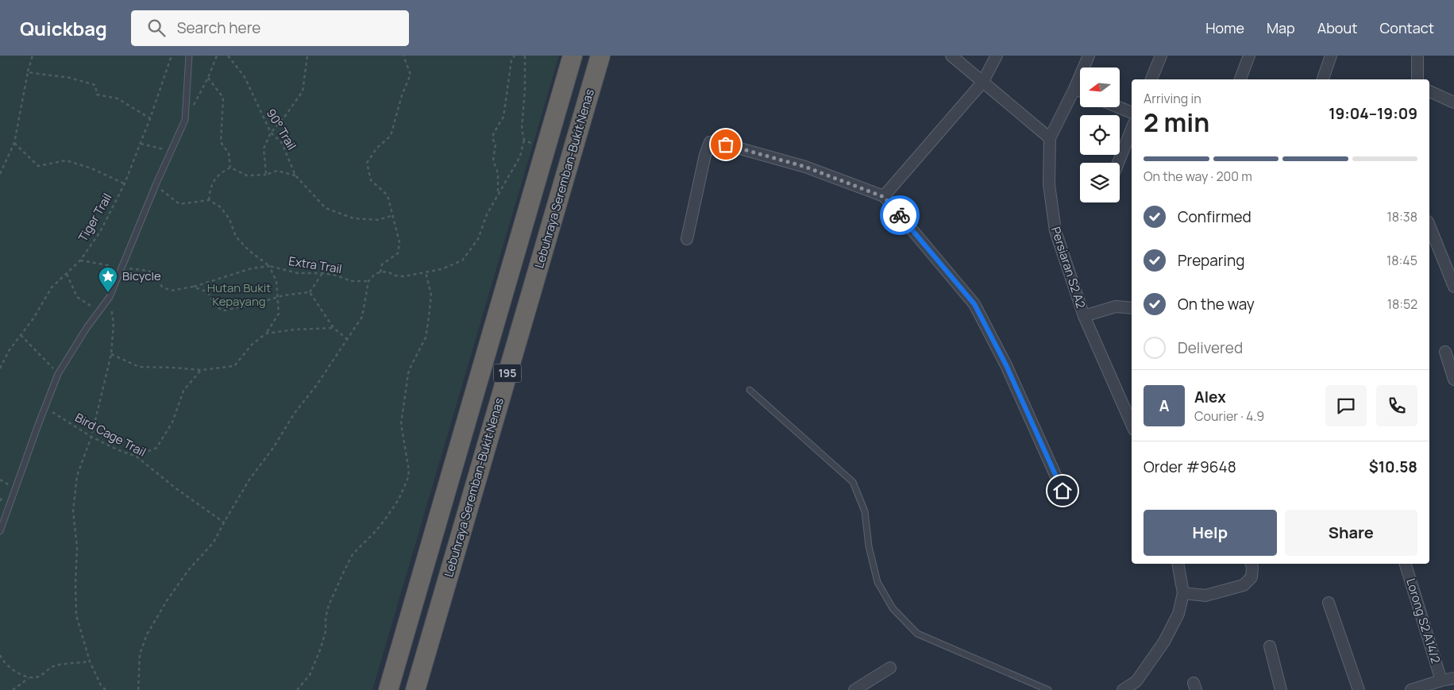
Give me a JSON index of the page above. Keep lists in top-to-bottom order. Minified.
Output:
{"streets":{"highway":["Lebuhraya Seremban-Bukit Nenas","195"],"street":["Persiaran S2 A2","Lorong S2 A14/2"],"path":["90° Trail","Tiger Trail","Extra Trail","Bird Cage Trail"]},"parks":["Hutan Bukit Kepayang"],"places":{"place":["Bicycle"]},"north":"left","page":{"header":"Quickbag","search":"Search here","nav":["Home","Map","About","Contact"],"heading":["2 min","Arriving in","19:04–19:09"],"panel":["Alex","Courier · 4.9","Order #9648","$10.58"],"bar":"On the way · 200 m","list":[["Confirmed","18:38"],["Preparing","18:45"],["On the way","18:52"],"Delivered"],"round":"A","buttons":["Help","Share"]}}
